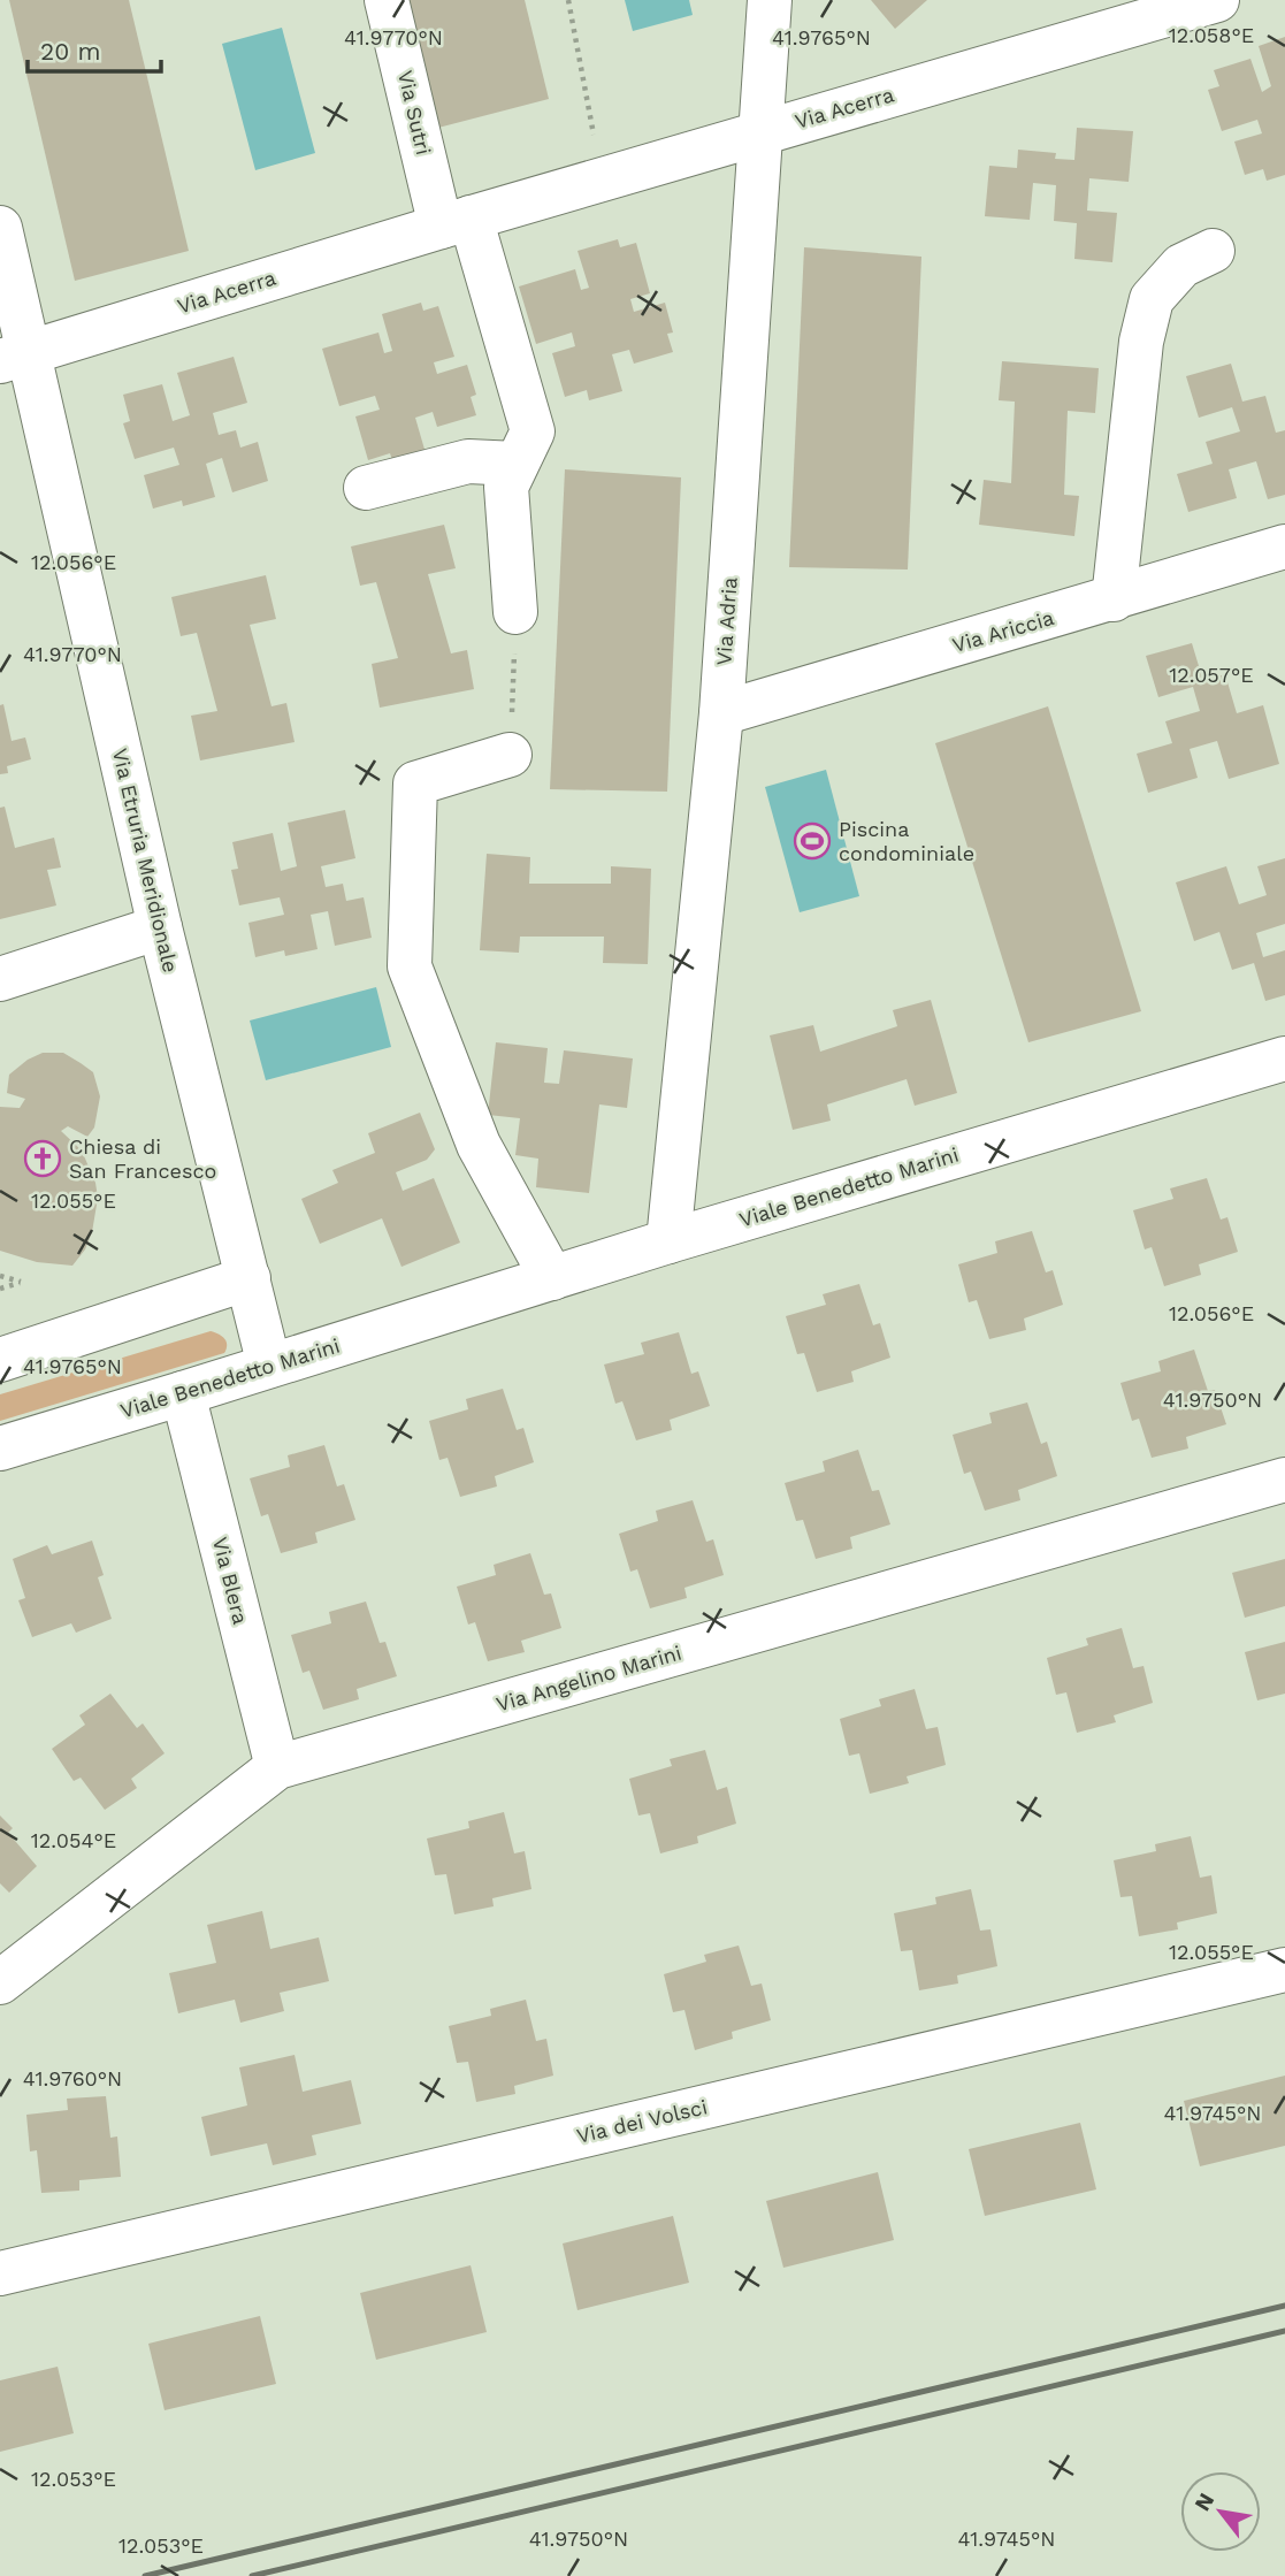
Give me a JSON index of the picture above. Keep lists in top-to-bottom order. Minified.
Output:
{"streets":{"street":["Via Acerra","Via Sutri","Via Adria","Via Ariccia","Via Etruria Meridionale","Viale Benedetto Marini","Via Blera","Via Angelino Marini","Via dei Volsci"]},"crossings":[["Via Acerra","Via Sutri"],["Via Acerra","Via Adria"],["Via Acerra","Via Etruria Meridionale"],["Via Adria","Via Ariccia"],["Via Adria","Viale Benedetto Marini"],["Via Etruria Meridionale","Viale Benedetto Marini"],["Viale Benedetto Marini","Via Blera"],["Via Blera","Via Angelino Marini"]],"places":{"sports":["Piscina condominiale"],"church":["Chiesa di San Francesco"]},"scale_bar":"20 m","north":"top left","coordinates":["12.058°E","41.9770°N","41.9765°N","12.056°E","12.057°E","12.055°E","41.9750°N","12.054°E","41.9760°N","41.9745°N","12.053°E"]}
